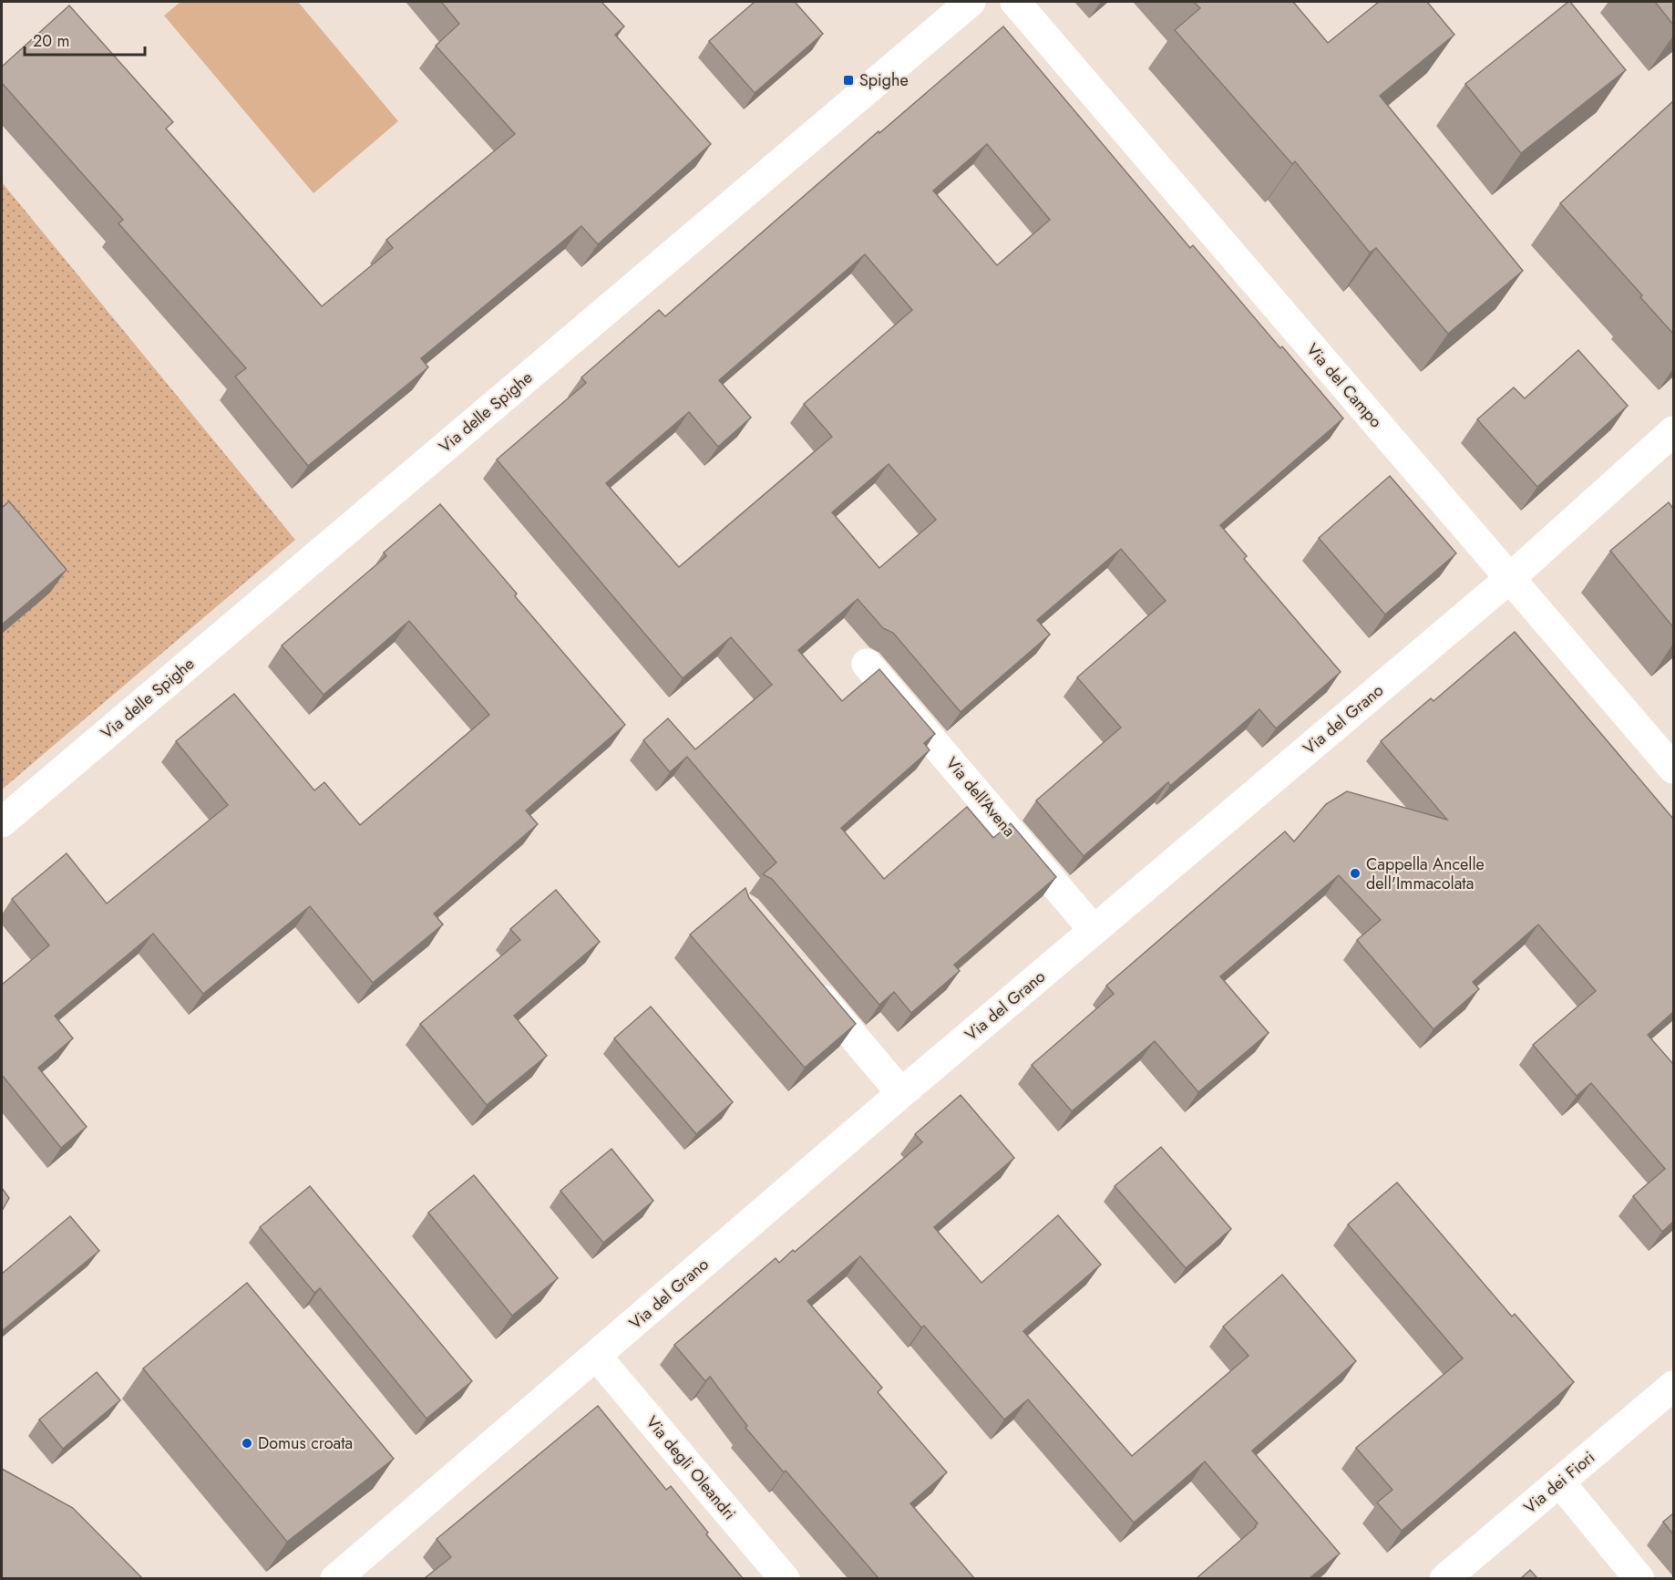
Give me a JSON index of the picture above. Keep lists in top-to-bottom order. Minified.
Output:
{"streets":{"street":["Via del Campo","Via delle Spighe","Via del Grano","Via dell'Avena","Via degli Oleandri","Via dei Fiori"]},"crossings":[["Via del Campo","Via del Grano"],["Via del Grano","Via dell'Avena"],["Via del Grano","Via degli Oleandri"]],"places":{"transit":["Spighe"],"other":["Cappella Ancelle dell'Immacolata","Domus croata"]},"scale_bar":"20 m"}
